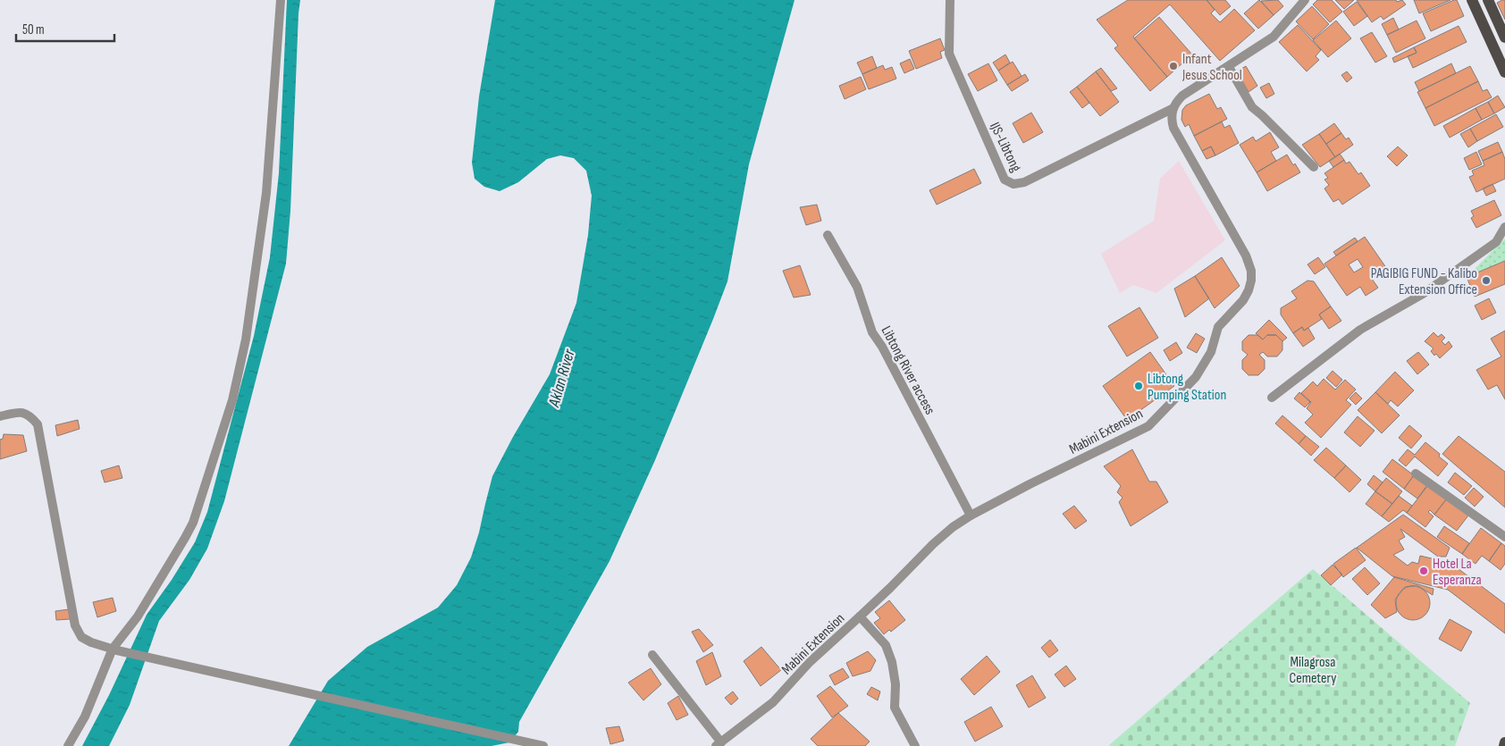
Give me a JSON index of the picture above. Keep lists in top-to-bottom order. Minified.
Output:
{"streets":{"street":["IJS-Libtong","Libtong River access","Mabini Extension"]},"crossings":[["IJS-Libtong","Mabini Extension"],["Libtong River access","Mabini Extension"]],"water":["Aklan River"],"parks":["Milagrosa Cemetery"],"places":["Infant Jesus School","PAGIBIG FUND - Kalibo Extension Office","Libtong Pumping Station","Hotel La Esperanza"],"scale_bar":"50 m"}
